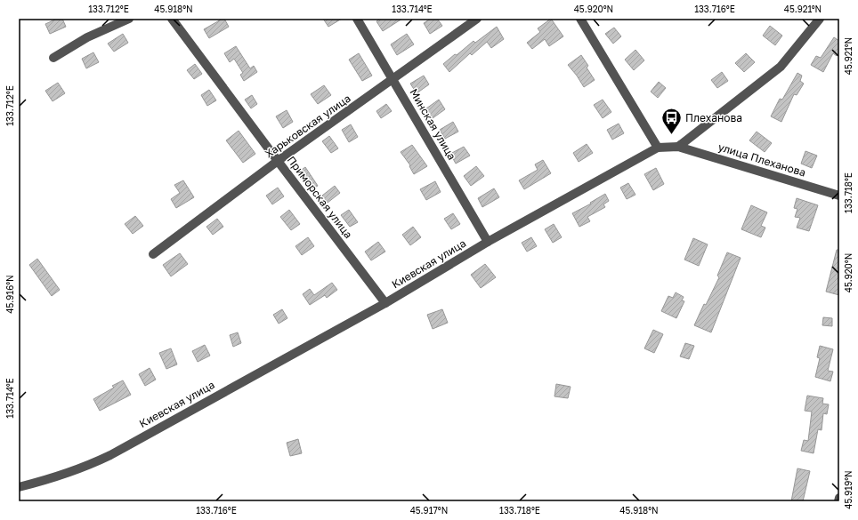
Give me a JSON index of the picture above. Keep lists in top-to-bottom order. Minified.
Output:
{"streets":{"street":["Минская улица","Харьковская улица","улица Плеханова","Приморская улица","Киевская улица"]},"crossings":[["Минская улица","Харьковская улица"],["Минская улица","Киевская улица"],["Харьковская улица","Приморская улица"],["улица Плеханова","Киевская улица"],["Приморская улица","Киевская улица"]],"places":{"bus stop":["Плеханова"]},"coordinates":["133.712°E","45.918°N","133.714°E","45.920°N","133.716°E","45.921°N","133.718°E","45.916°N","45.919°N","45.917°N"]}
